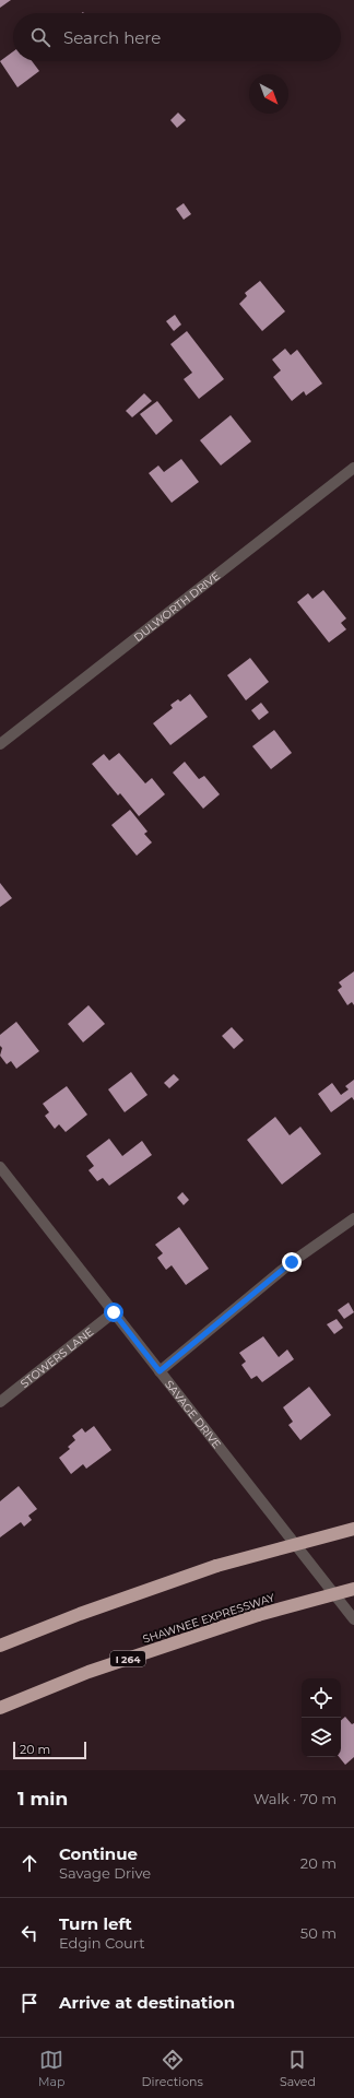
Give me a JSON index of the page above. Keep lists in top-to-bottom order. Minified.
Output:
{"streets":{"highway":["SHAWNEE EXPRESSWAY","I 264"],"street":["DULWORTH DRIVE","STOWERS LANE","SAVAGE DRIVE"]},"crossings":[["STOWERS LANE","SAVAGE DRIVE"]],"scale_bar":"20 m","north":"bottom right","page":{"search":"Search here","scale":"20 m","heading":["1 min","Walk · 70 m"],"list":[["Continue","Savage Drive","20 m"],["Turn left","Edgin Court","50 m"],"Arrive at destination"],"nav":["Map","Directions","Saved"]}}
